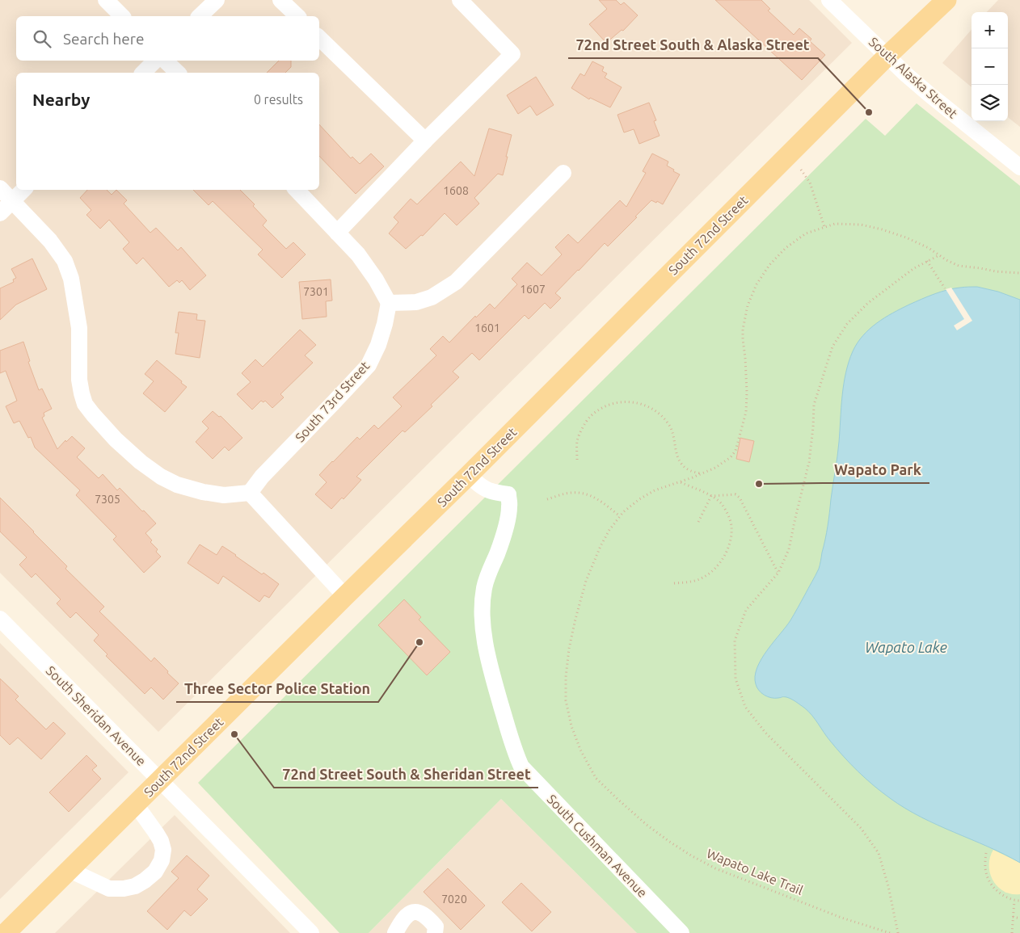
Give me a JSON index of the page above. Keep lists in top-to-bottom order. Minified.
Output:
{"streets":{"main road":["South 72nd Street"],"street":["South Alaska Street","South 73rd Street","South Sheridan Avenue","South Cushman Avenue"],"path":["Wapato Lake Trail"]},"crossings":[["South Alaska Street","South 72nd Street"],["South 72nd Street","South Sheridan Avenue"],["South 72nd Street","South Cushman Avenue"]],"water":["Wapato Lake"],"places":["72nd Street South & Alaska Street","Wapato Park","Three Sector Police Station","72nd Street South & Sheridan Street"],"house_numbers":["1608","1607","7301","1601","7305","7020"],"page":{"map_buttons":["+","−"],"search":"Search here","heading":["Nearby","0 results"]}}
